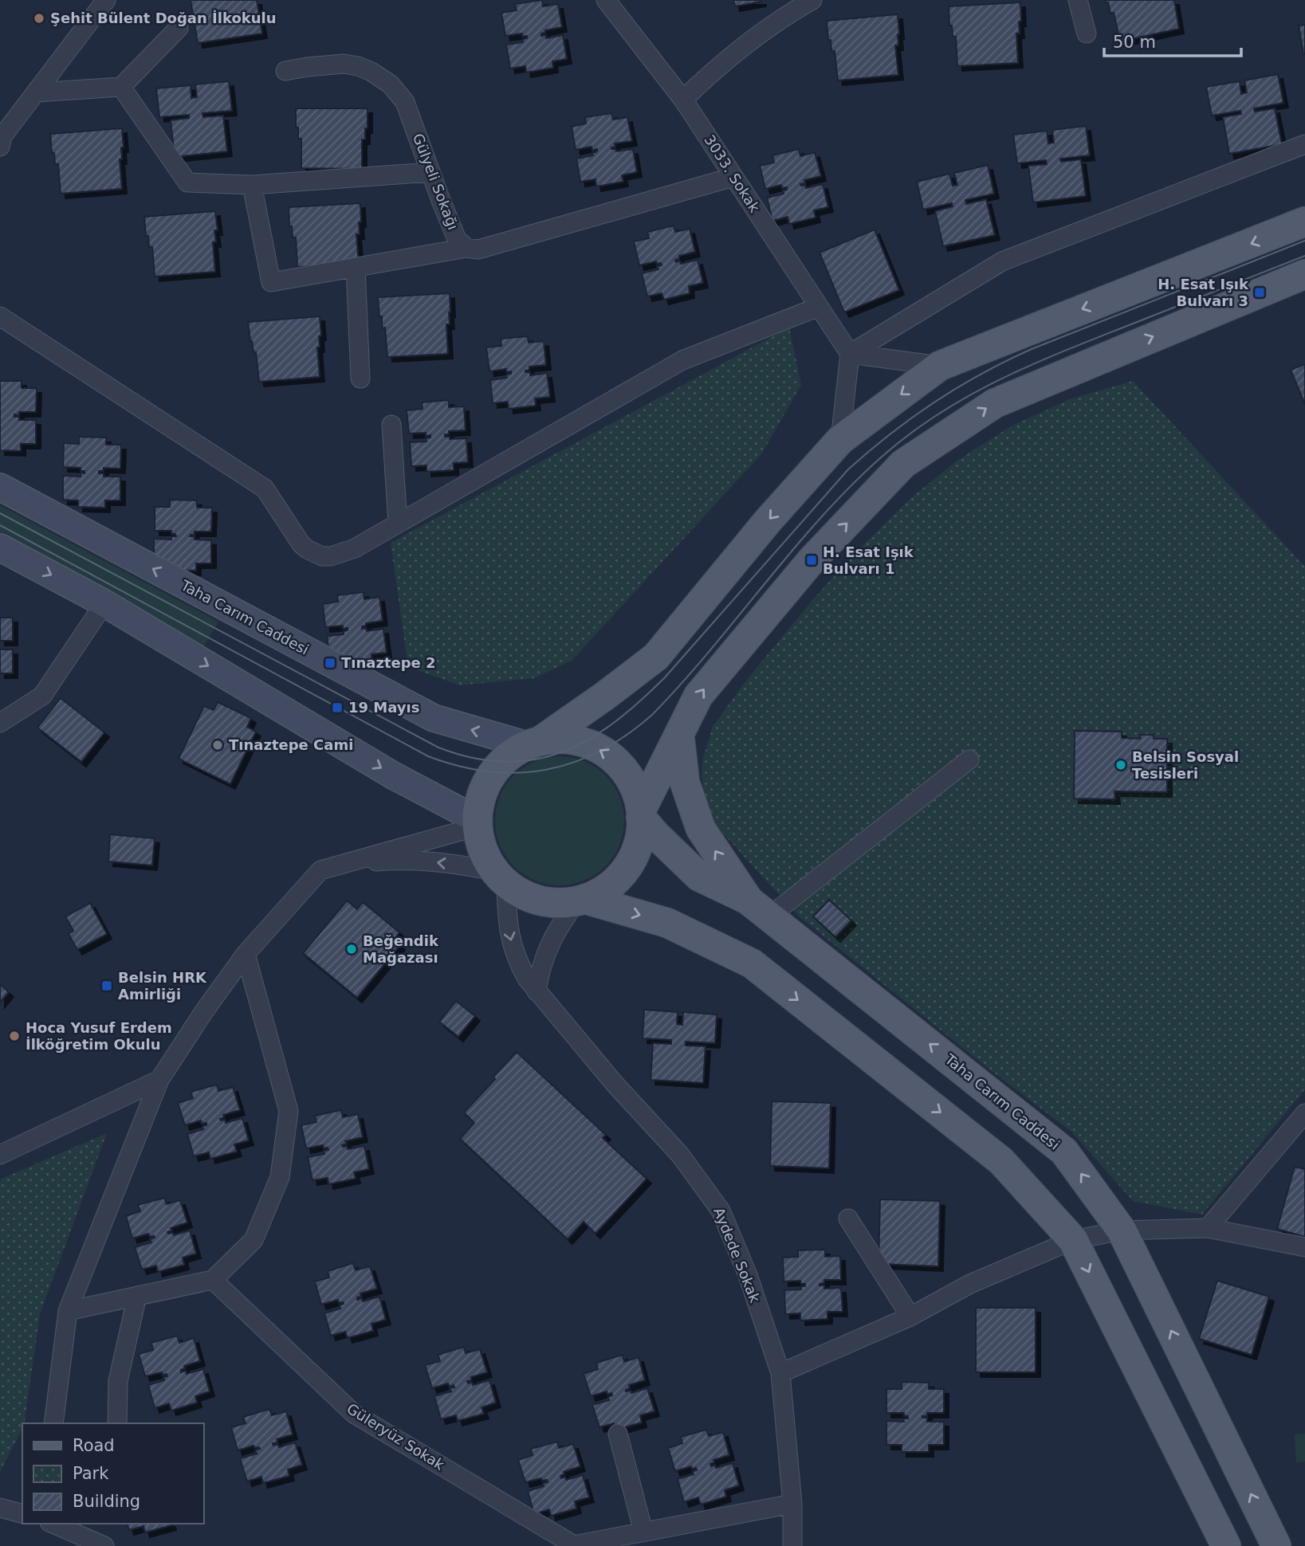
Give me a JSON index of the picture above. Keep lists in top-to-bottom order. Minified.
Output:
{"streets":{"main road":["Taha Carım Caddesi"],"street":["3033. Sokak","Gülyeli Sokağı","Aydede Sokak","Güleryüz Sokak"]},"crossings":[["Taha Carım Caddesi","Aydede Sokak"]],"places":{"other":["Şehit Bülent Doğan İlkokulu","Tınaztepe Cami","Belsin Sosyal Tesisleri","Beğendik Mağazası","Hoca Yusuf Erdem İlköğretim Okulu"],"transit":["H. Esat Işık Bulvarı 3","H. Esat Işık Bulvarı 1","Tınaztepe 2","19 Mayıs","Belsin HRK Amirliği"]},"legend":["Road","Park","Building"],"scale_bar":"50 m"}
